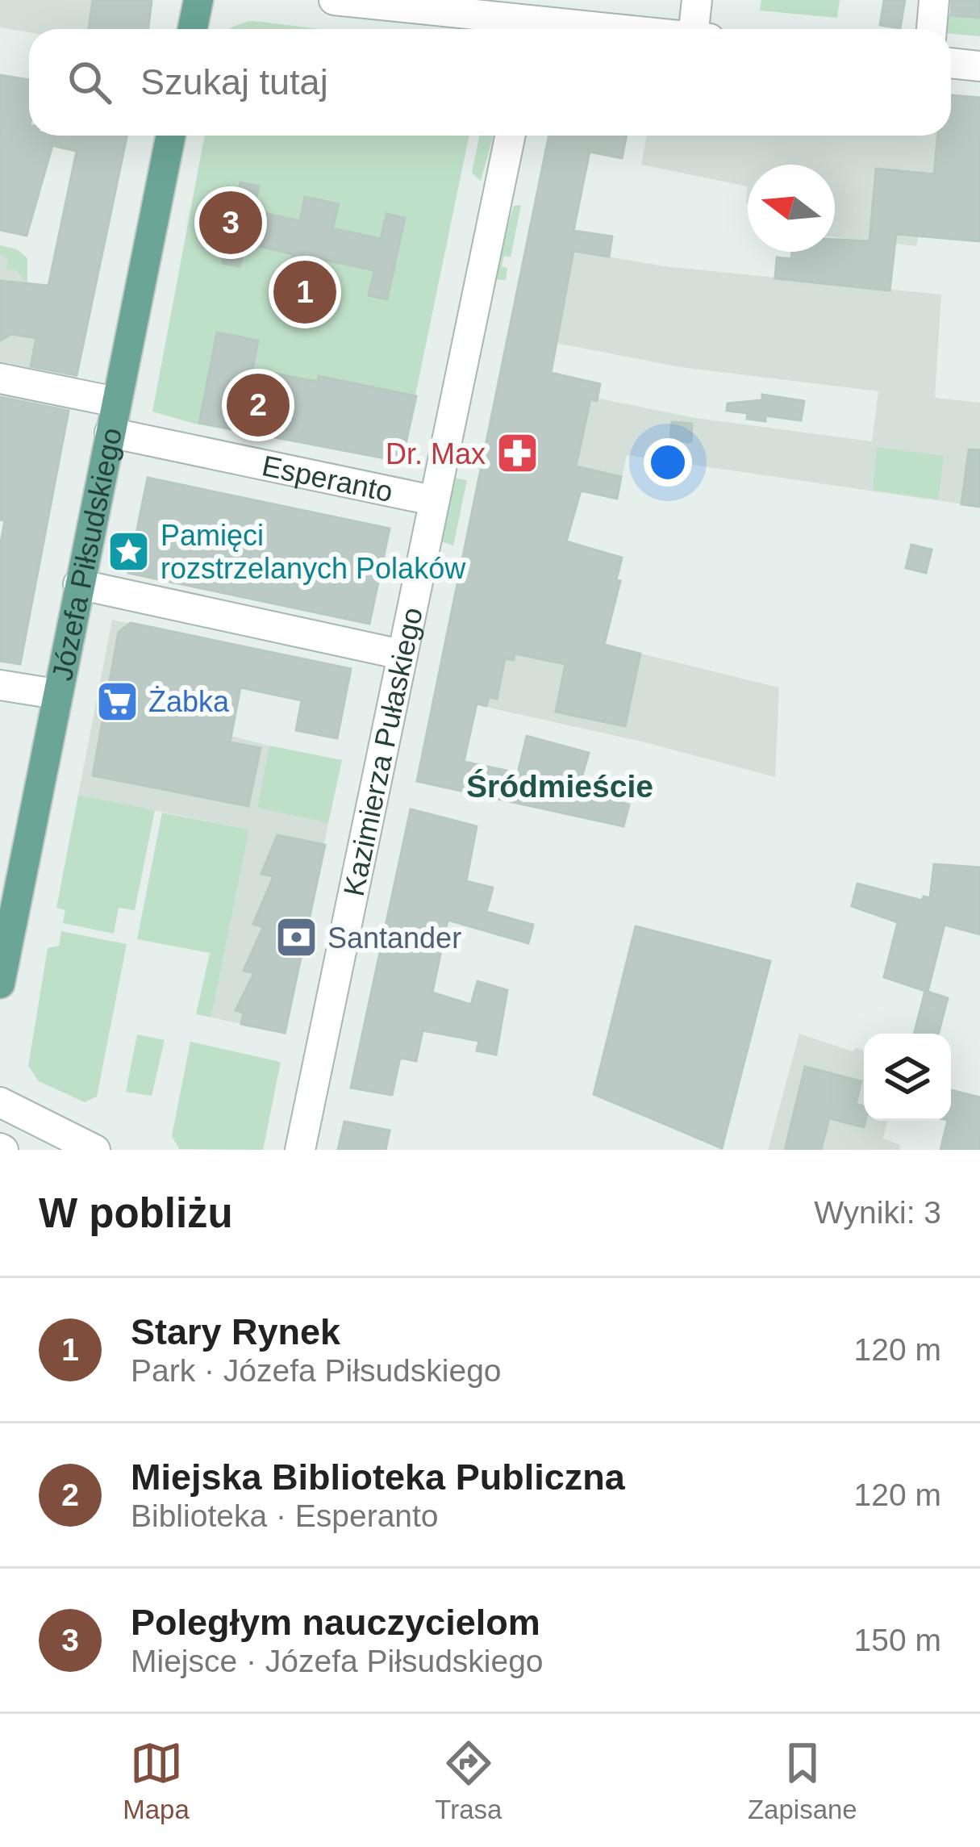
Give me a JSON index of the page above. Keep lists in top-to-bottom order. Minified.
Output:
{"streets":{"main road":["Józefa Piłsudskiego"],"street":["Esperanto","Kazimierza Pułaskiego"]},"crossings":[["Esperanto","Józefa Piłsudskiego"],["Esperanto","Kazimierza Pułaskiego"]],"districts":["Śródmieście"],"places":{"pharmacy":["Dr. Max"],"place":["Pamięci rozstrzelanych Polaków"],"supermarket":["Żabka"],"bank":["Santander"]},"north":"left","page":{"search":"Szukaj tutaj","pins":["3","1","2"],"heading":["W pobliżu","Wyniki: 3"],"list":[{"mark":"1","name":"Stary Rynek","note":"Park · Józefa Piłsudskiego","value":"120 m"},{"mark":"2","name":"Miejska Biblioteka Publiczna","note":"Biblioteka · Esperanto","value":"120 m"},{"mark":"3","name":"Poległym nauczycielom","note":"Miejsce · Józefa Piłsudskiego","value":"150 m"}],"nav":["Mapa","Trasa","Zapisane"]}}
